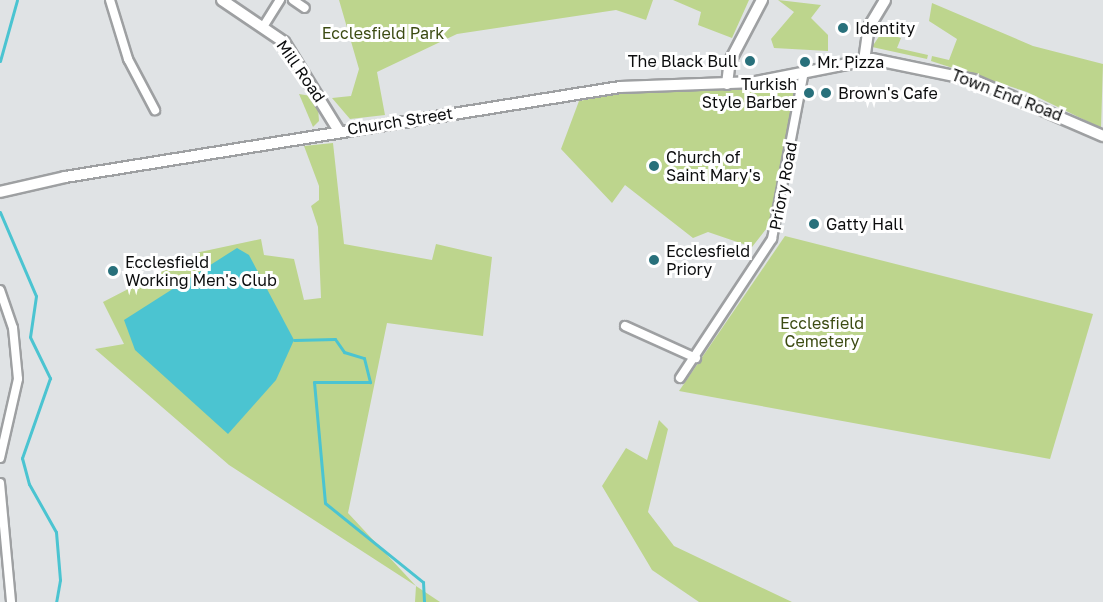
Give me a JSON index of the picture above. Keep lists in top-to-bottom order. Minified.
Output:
{"streets":{"main road":["Mill Road","Town End Road","Church Street"],"street":["Priory Road"]},"crossings":[["Mill Road","Church Street"],["Town End Road","Church Street"],["Town End Road","Priory Road"],["Church Street","Priory Road"]],"parks":["Ecclesfield Park","Ecclesfield Cemetery"],"places":["Identity","The Black Bull","Mr. Pizza","Turkish Style Barber","Brown's Cafe","Church of Saint Mary's","Gatty Hall","Ecclesfield Priory","Ecclesfield Working Men's Club"]}
